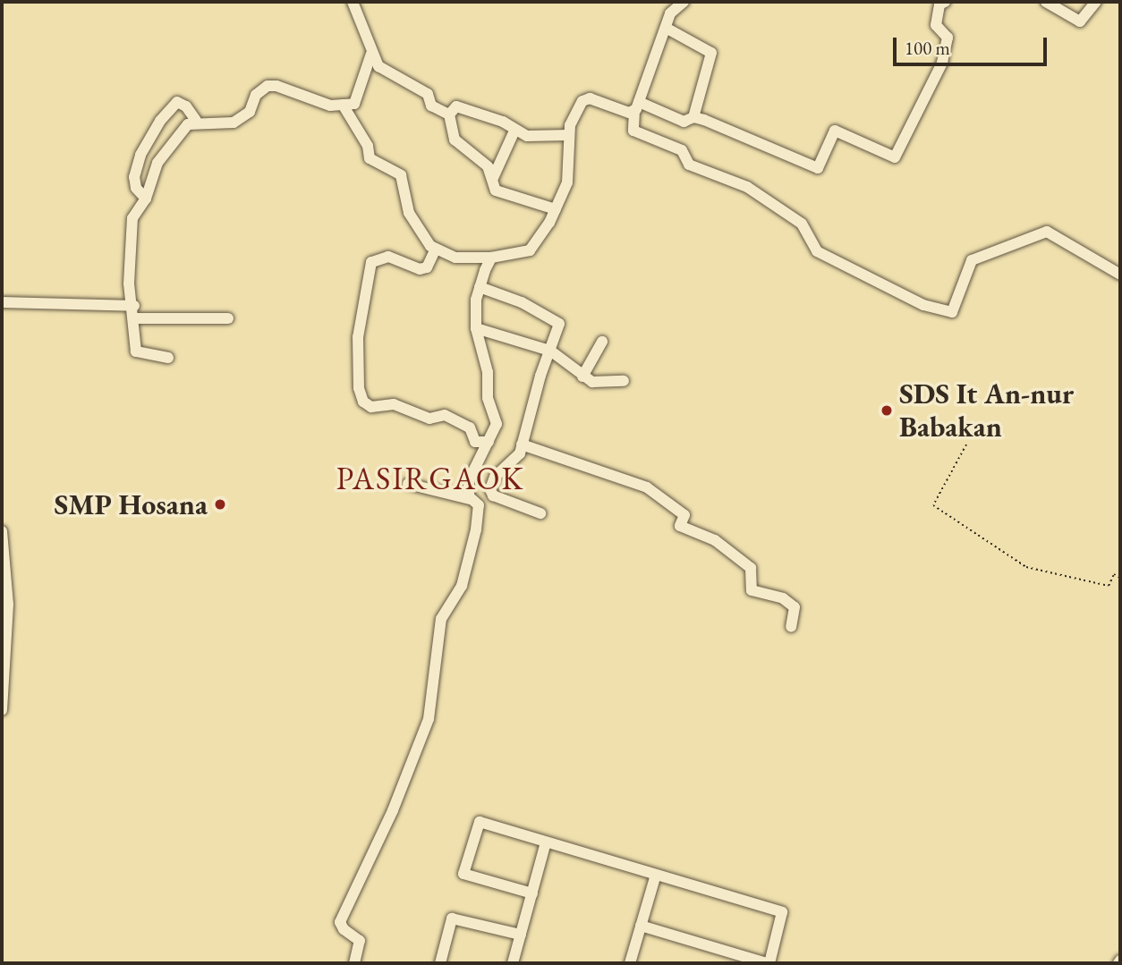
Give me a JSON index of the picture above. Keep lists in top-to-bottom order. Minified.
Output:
{"districts":["PASIRGAOK"],"places":["SDS It An-nur Babakan","SMP Hosana"],"scale_bar":"100 m"}
